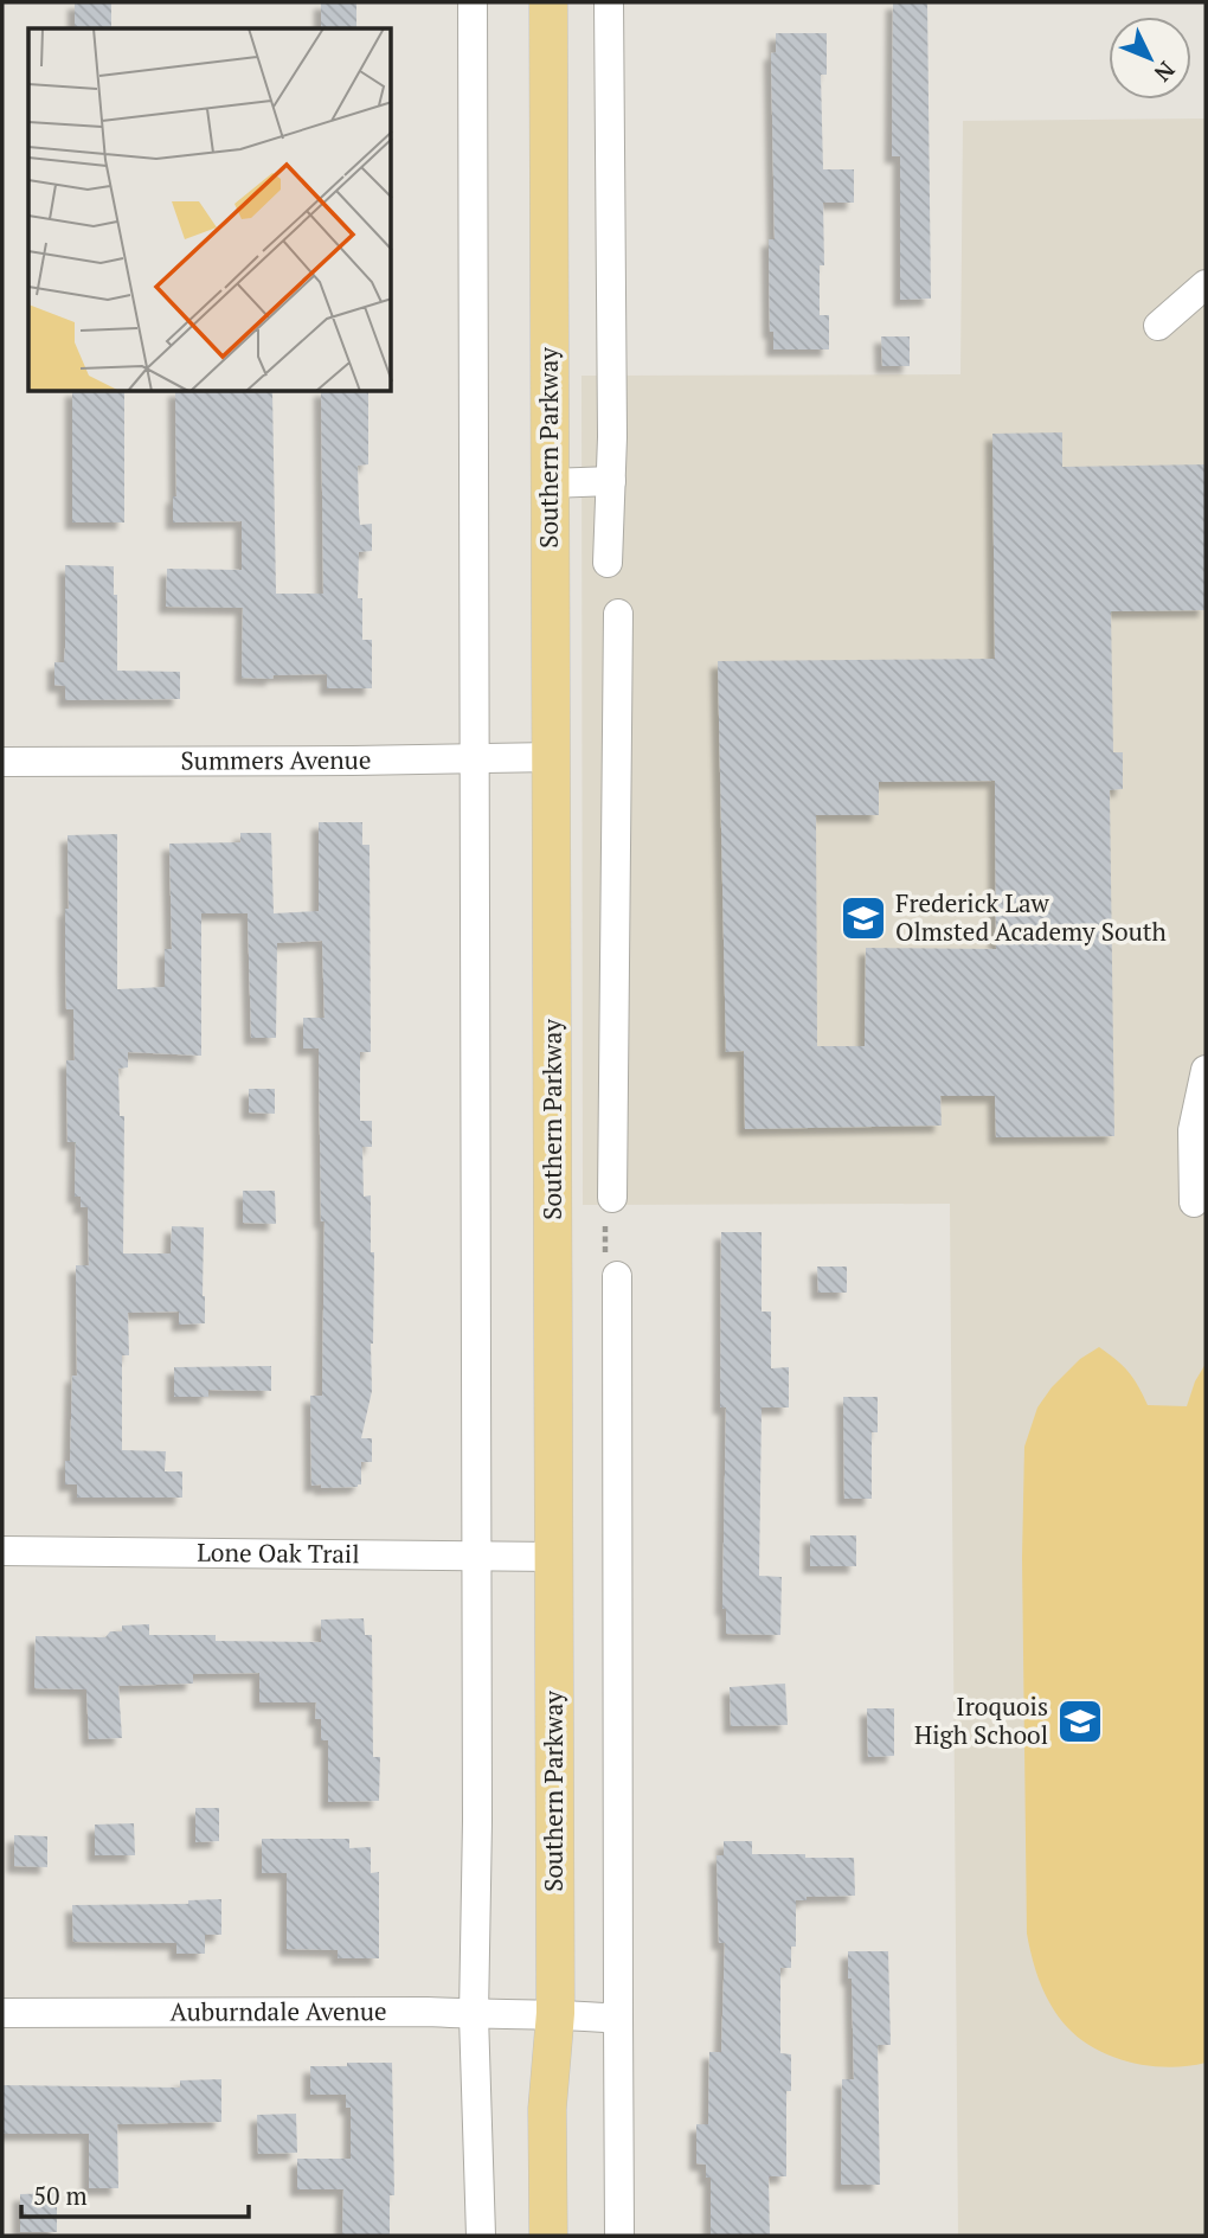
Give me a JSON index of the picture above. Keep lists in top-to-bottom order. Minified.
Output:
{"streets":{"main road":["Southern Parkway"],"street":["Summers Avenue","Lone Oak Trail","Auburndale Avenue"]},"crossings":[["Southern Parkway","Summers Avenue"],["Southern Parkway","Lone Oak Trail"],["Southern Parkway","Auburndale Avenue"]],"places":{"school or university":["Frederick Law Olmsted Academy South","Iroquois High School"]},"scale_bar":"50 m","north":"bottom right"}
